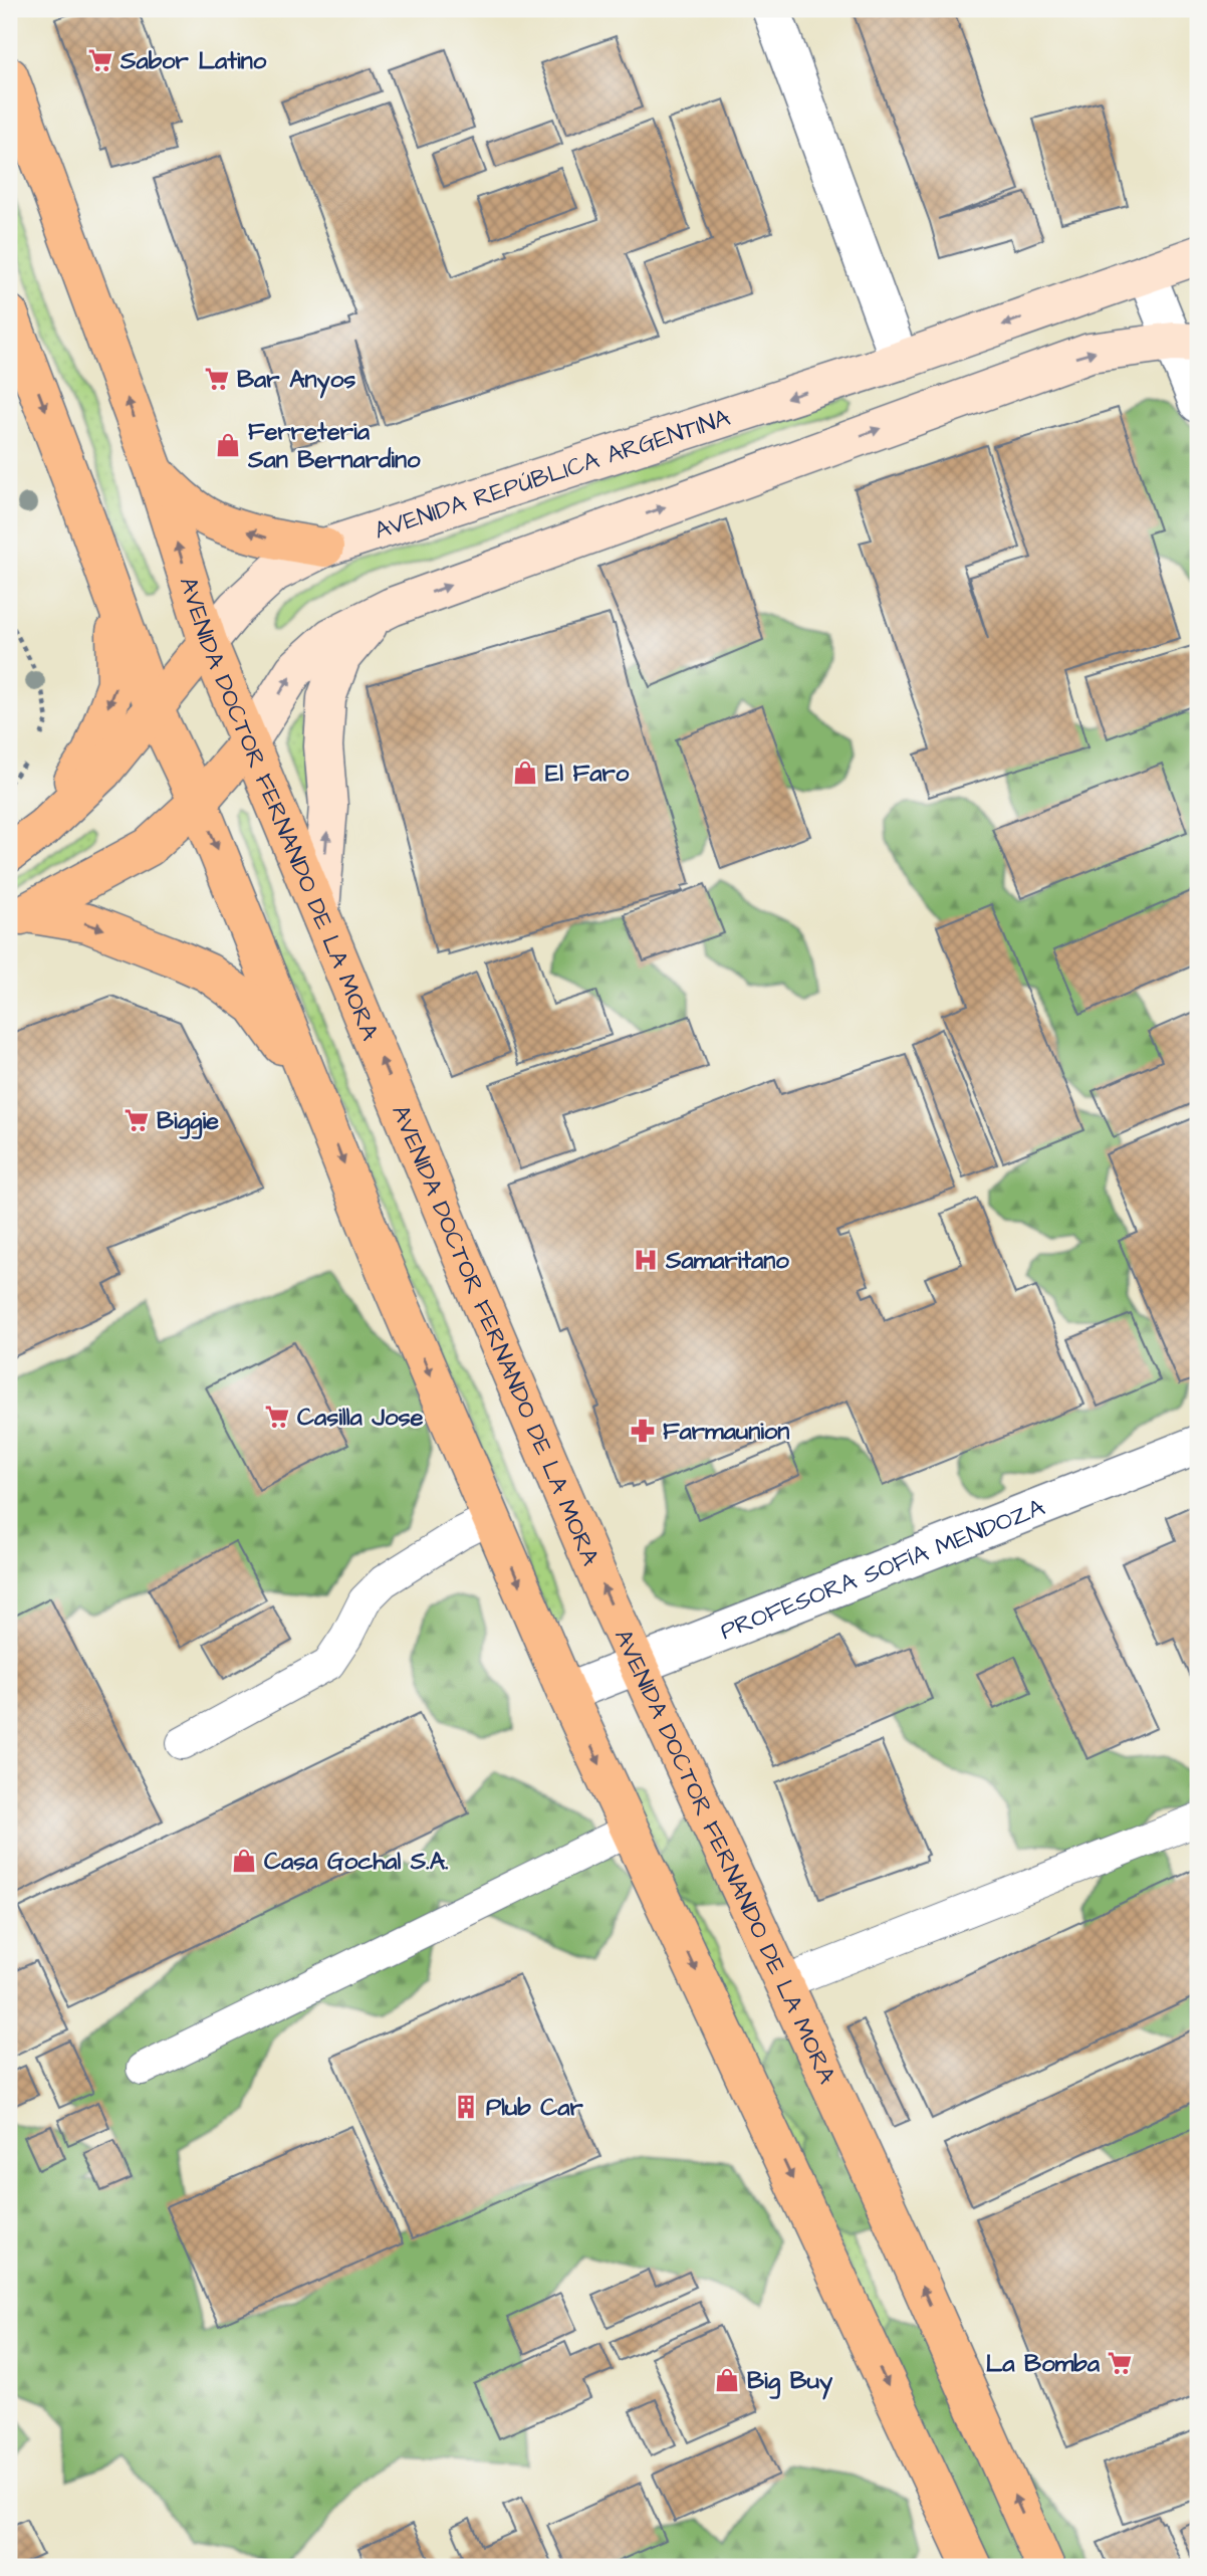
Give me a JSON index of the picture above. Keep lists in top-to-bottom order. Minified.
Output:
{"streets":{"highway":["AVENIDA REPÚBLICA ARGENTINA","AVENIDA DOCTOR FERNANDO DE LA MORA"],"street":["PROFESORA SOFÍA MENDOZA"]},"crossings":[["AVENIDA REPÚBLICA ARGENTINA","AVENIDA DOCTOR FERNANDO DE LA MORA"],["AVENIDA DOCTOR FERNANDO DE LA MORA","PROFESORA SOFÍA MENDOZA"]],"places":{"supermarket":["Sabor Latino","Bar Anyos","Biggie","Casilla Jose","La Bomba"],"shop":["Ferreteria San Bernardino","El Faro","Casa Gochal S.A.","Big Buy"],"hospital":["Samaritano"],"pharmacy":["Farmaunion"],"building":["Plub Car"]}}
